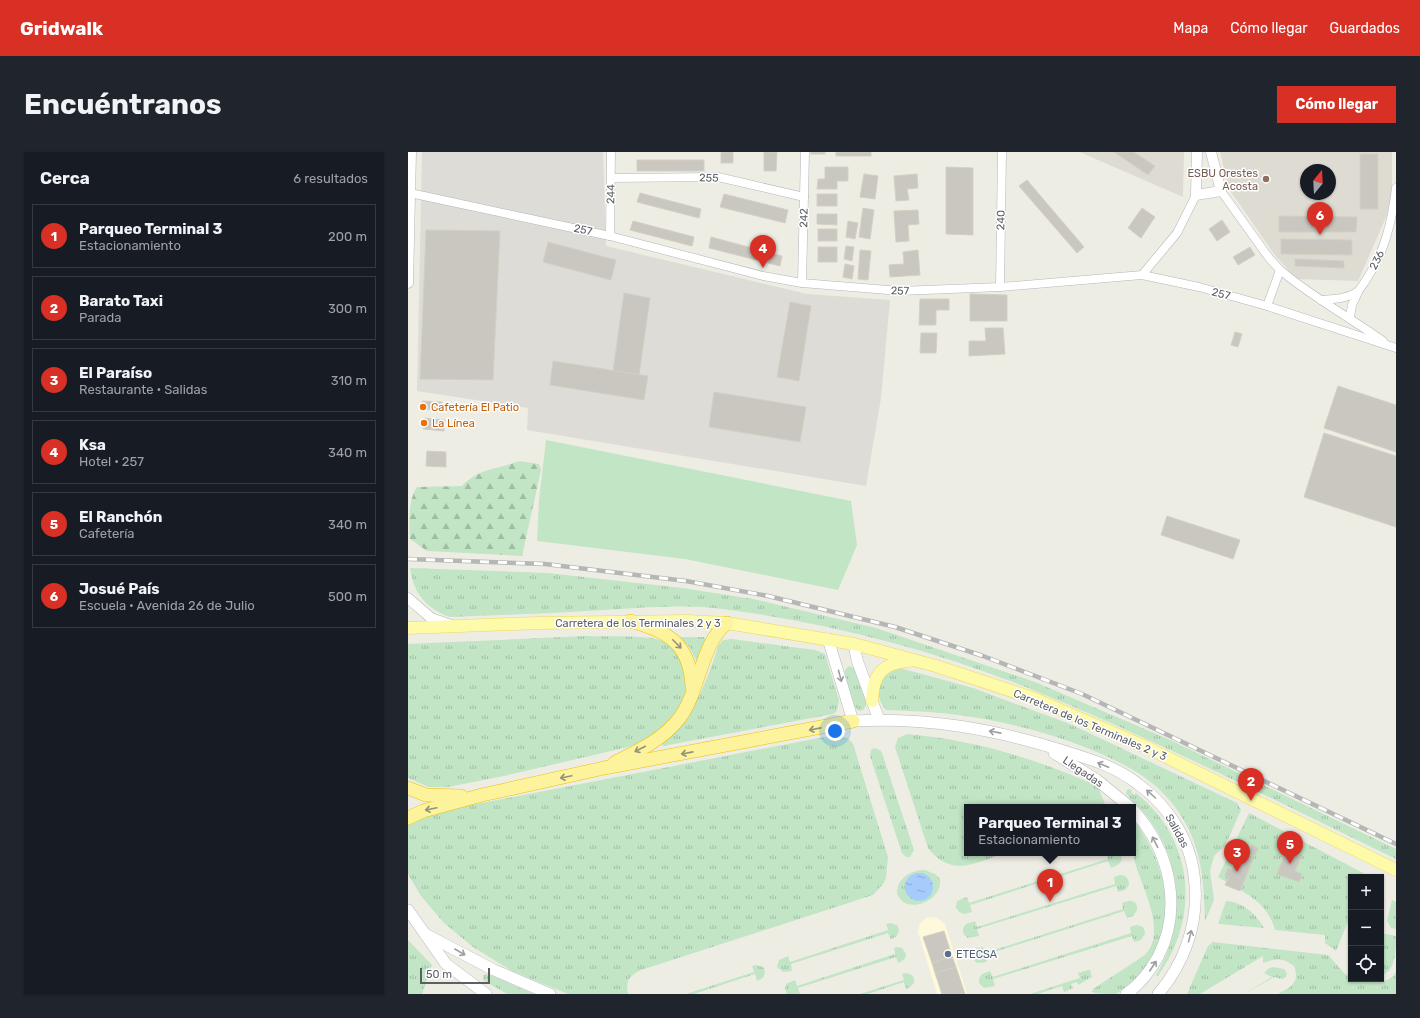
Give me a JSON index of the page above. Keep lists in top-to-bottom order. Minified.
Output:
{"streets":{"main road":["Carretera de los Terminales 2 y 3","Llegadas","Salidas"],"street":["255","244","242","240","257","236"]},"crossings":[["255","244"],["255","242"],["244","257"],["242","257"],["240","257"],["257","236"],["Llegadas","Salidas"]],"one_way":["Salidas"],"places":["ESBU Orestes Acosta","Cafetería El Patio","La Línea","ETECSA"],"scale_bar":"50 m","north":"top","page":{"header":"Gridwalk","nav":["Mapa","Cómo llegar","Guardados"],"buttons":"Cómo llegar","title":"Encuéntranos","heading":["Cerca","6 resultados"],"pins":["6","4","2","5","3","1"],"list":[{"mark":"1","name":"Parqueo Terminal 3","note":"Estacionamiento","value":"200 m"},{"mark":"2","name":"Barato Taxi","note":"Parada","value":"300 m"},{"mark":"3","name":"El Paraíso","note":"Restaurante · Salidas","value":"310 m"},{"mark":"4","name":"Ksa","note":"Hotel · 257","value":"340 m"},{"mark":"5","name":"El Ranchón","note":"Cafetería","value":"340 m"},{"mark":"6","name":"Josué País","note":"Escuela · Avenida 26 de Julio","value":"500 m"}],"popup":["Parqueo Terminal 3","Estacionamiento"],"map_buttons":["+","−"],"scale":"50 m"}}
